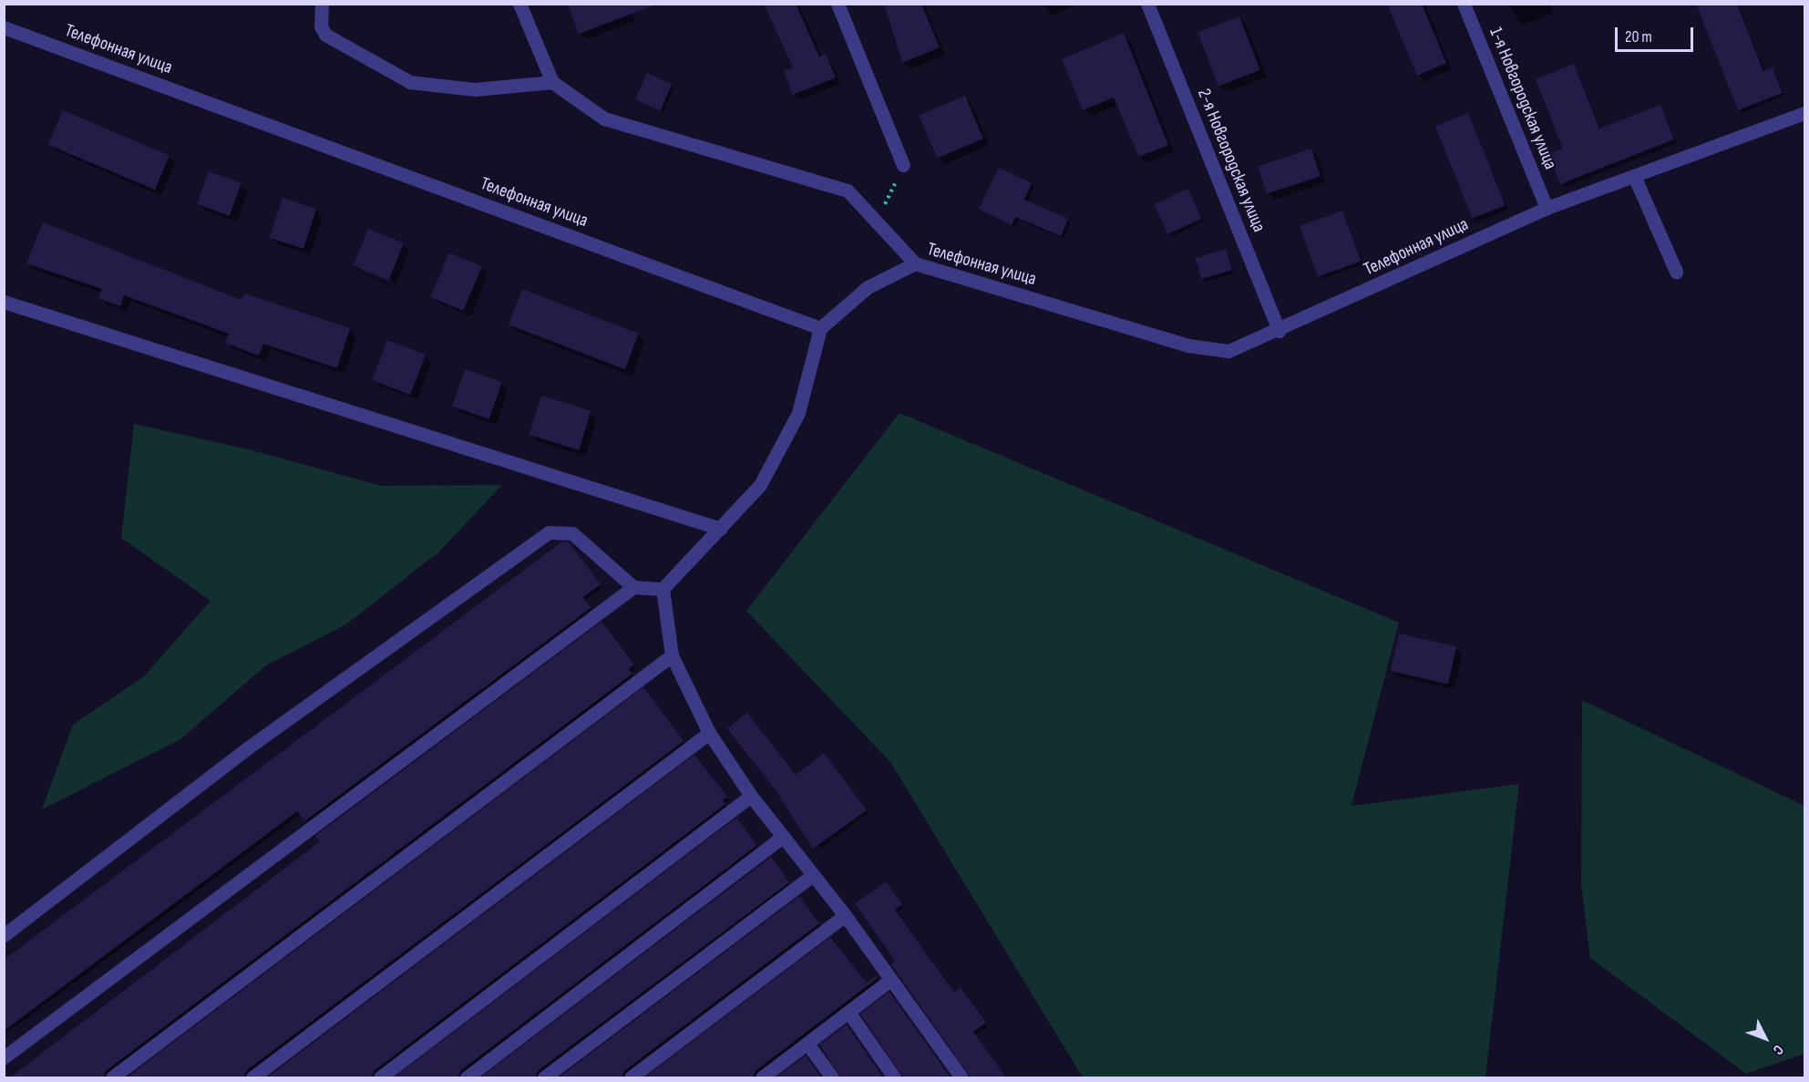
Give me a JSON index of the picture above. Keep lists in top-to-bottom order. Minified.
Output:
{"streets":{"street":["Телефонная улица","1-я Новгородская улица","2-я Новгородская улица"]},"crossings":[["Телефонная улица","1-я Новгородская улица"],["Телефонная улица","2-я Новгородская улица"]],"scale_bar":"20 m","north":"bottom right"}
